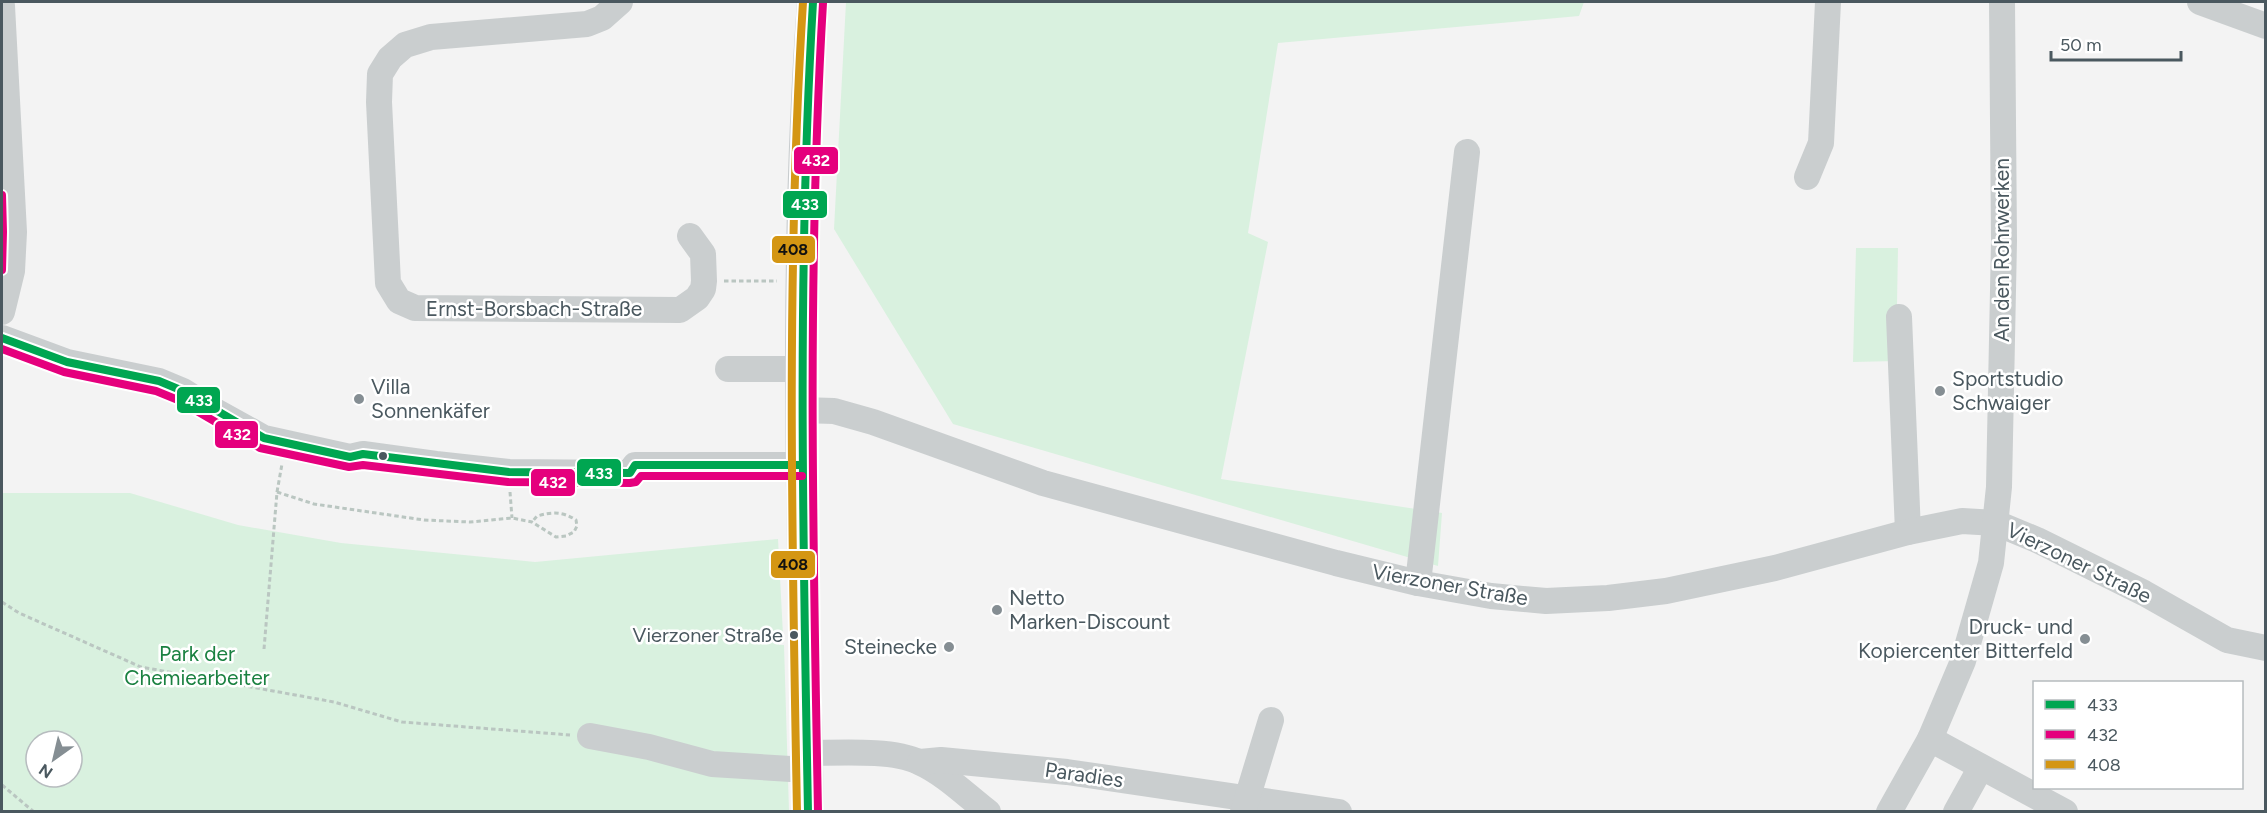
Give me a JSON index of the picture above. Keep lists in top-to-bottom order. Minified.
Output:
{"streets":{"street":["An den Rohrwerken","Ernst-Borsbach-Straße","Vierzoner Straße","Paradies"]},"crossings":[["An den Rohrwerken","Vierzoner Straße"]],"parks":["Park der Chemiearbeiter"],"places":["Sportstudio Schwaiger","Villa Sonnenkäfer","Netto Marken-Discount","Vierzoner Straße","Druck- und Kopiercenter Bitterfeld","Steinecke"],"lines":["transit line 433","transit line 408","transit line 432"],"legend":["433","432","408"],"scale_bar":"50 m","north":"bottom left"}
